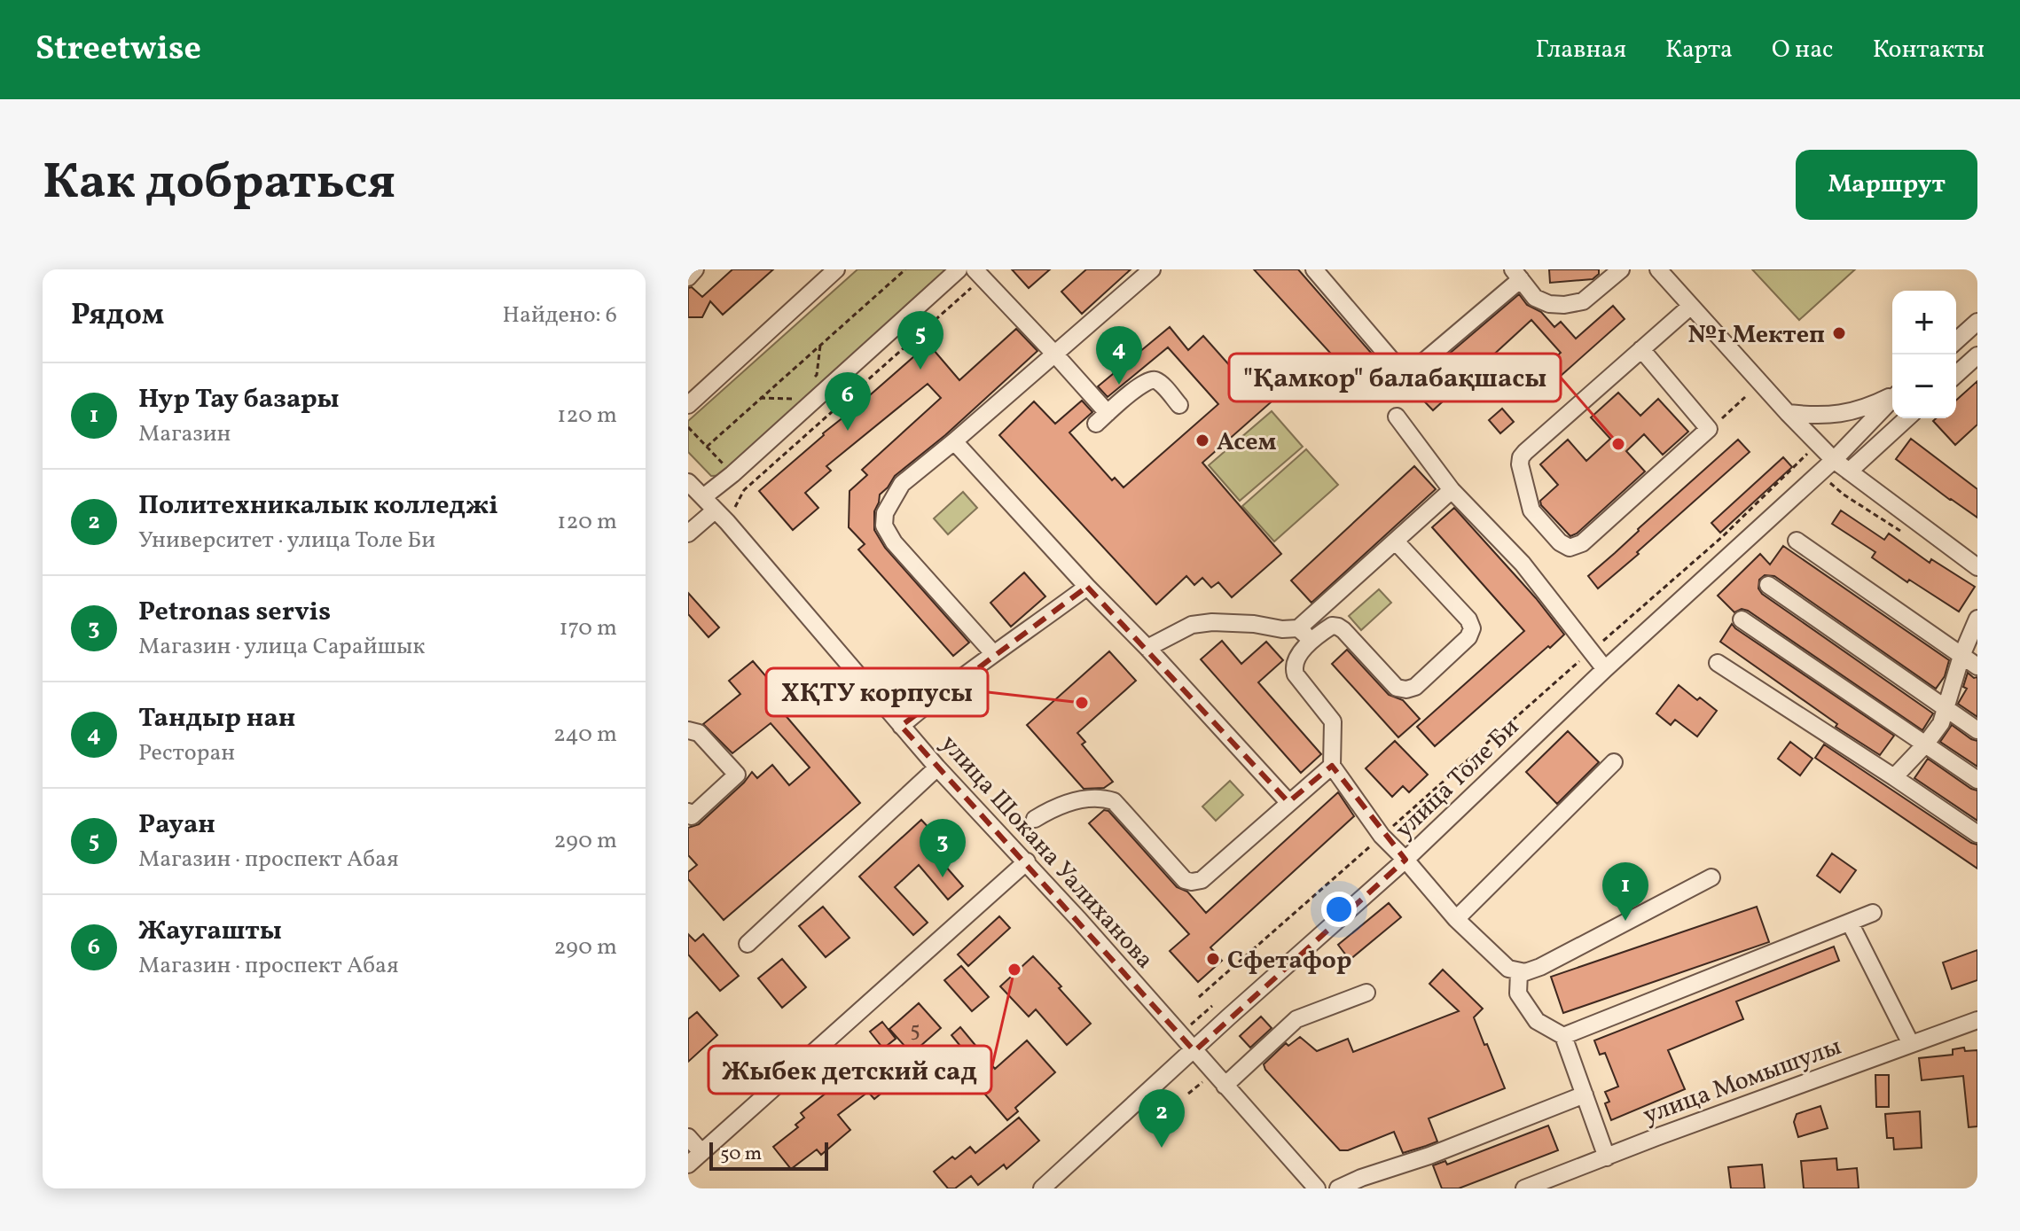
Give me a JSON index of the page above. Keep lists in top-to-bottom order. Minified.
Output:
{"streets":{"street":["улица Толе Би","улица Шокана Уалиханова","улица Момышулы"]},"crossings":[["улица Толе Би","улица Шокана Уалиханова"]],"places":["№1 Мектеп","Асем","\"Қамкор\" балабақшасы","ХҚТУ корпусы","Сфетафор","Жыбек детский сад"],"house_numbers":["5"],"scale_bar":"50 m","page":{"header":"Streetwise","nav":["Главная","Карта","О нас","Контакты"],"title":"Как добраться","buttons":"Маршрут","heading":["Рядом","Найдено: 6"],"map_buttons":["+","−"],"pins":["5","4","6","3","1","2"],"list":[{"mark":"1","name":"Нур Тау базары","note":"Магазин","value":"120 m"},{"mark":"2","name":"Политехникалык колледжі","note":"Университет · улица Толе Би","value":"120 m"},{"mark":"3","name":"Petronas servis","note":"Магазин · улица Сарайшык","value":"170 m"},{"mark":"4","name":"Тандыр нан","note":"Ресторан","value":"240 m"},{"mark":"5","name":"Рауан","note":"Магазин · проспект Абая","value":"290 m"},{"mark":"6","name":"Жаугашты","note":"Магазин · проспект Абая","value":"290 m"}],"scale":"50 m"}}
